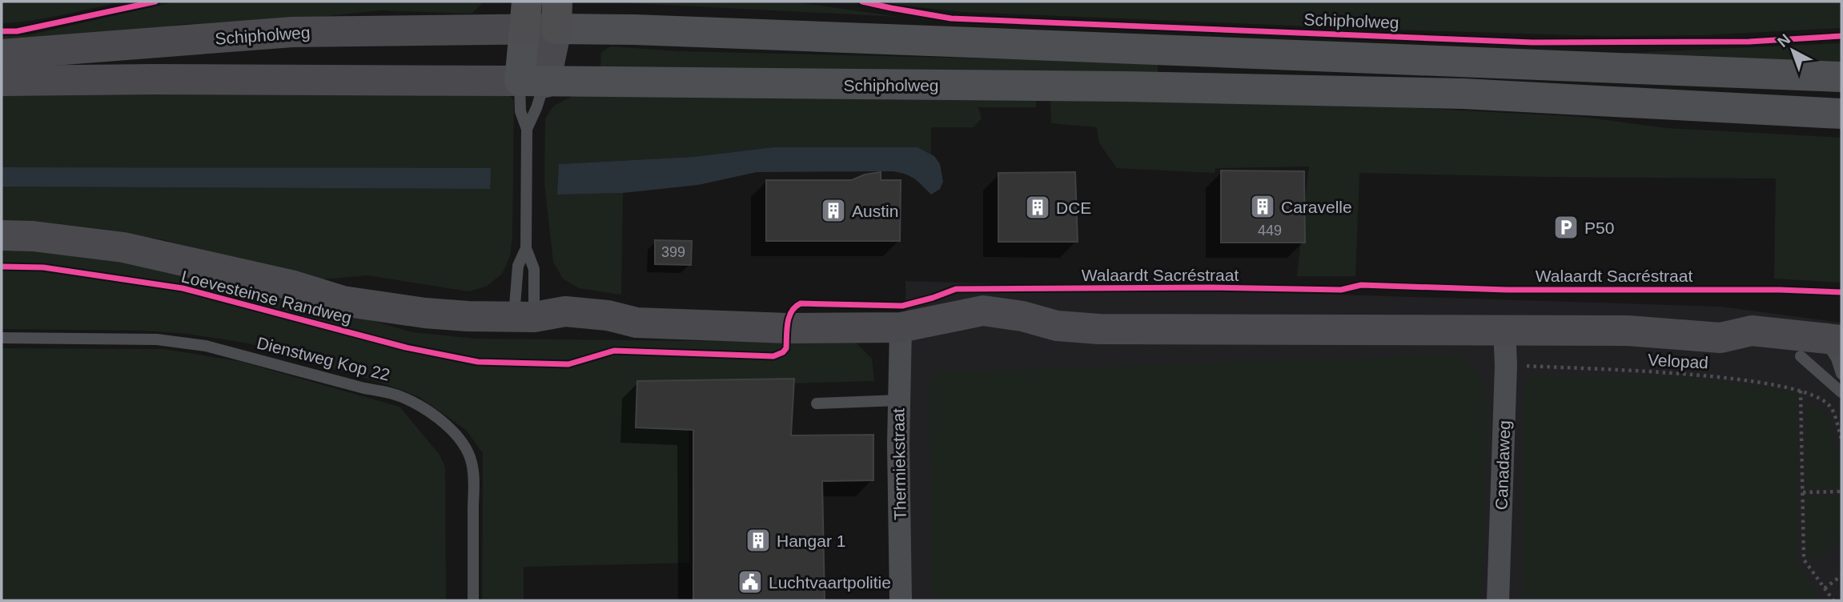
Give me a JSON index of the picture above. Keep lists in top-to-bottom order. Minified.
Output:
{"streets":{"main road":["Schipholweg"],"street":["Loevesteinse Randweg","Thermiekstraat","Canadaweg"],"lane":["Dienstweg Kop 22"],"path":["Velopad"],"cycle path":["Walaardt Sacréstraat"]},"crossings":[["Velopad","Canadaweg"]],"places":{"building":["Caravelle","DCE","Austin","Hangar 1"],"parking":["P50"],"public building":["Luchtvaartpolitie"]},"house_numbers":["449","399"],"north":"top left"}
